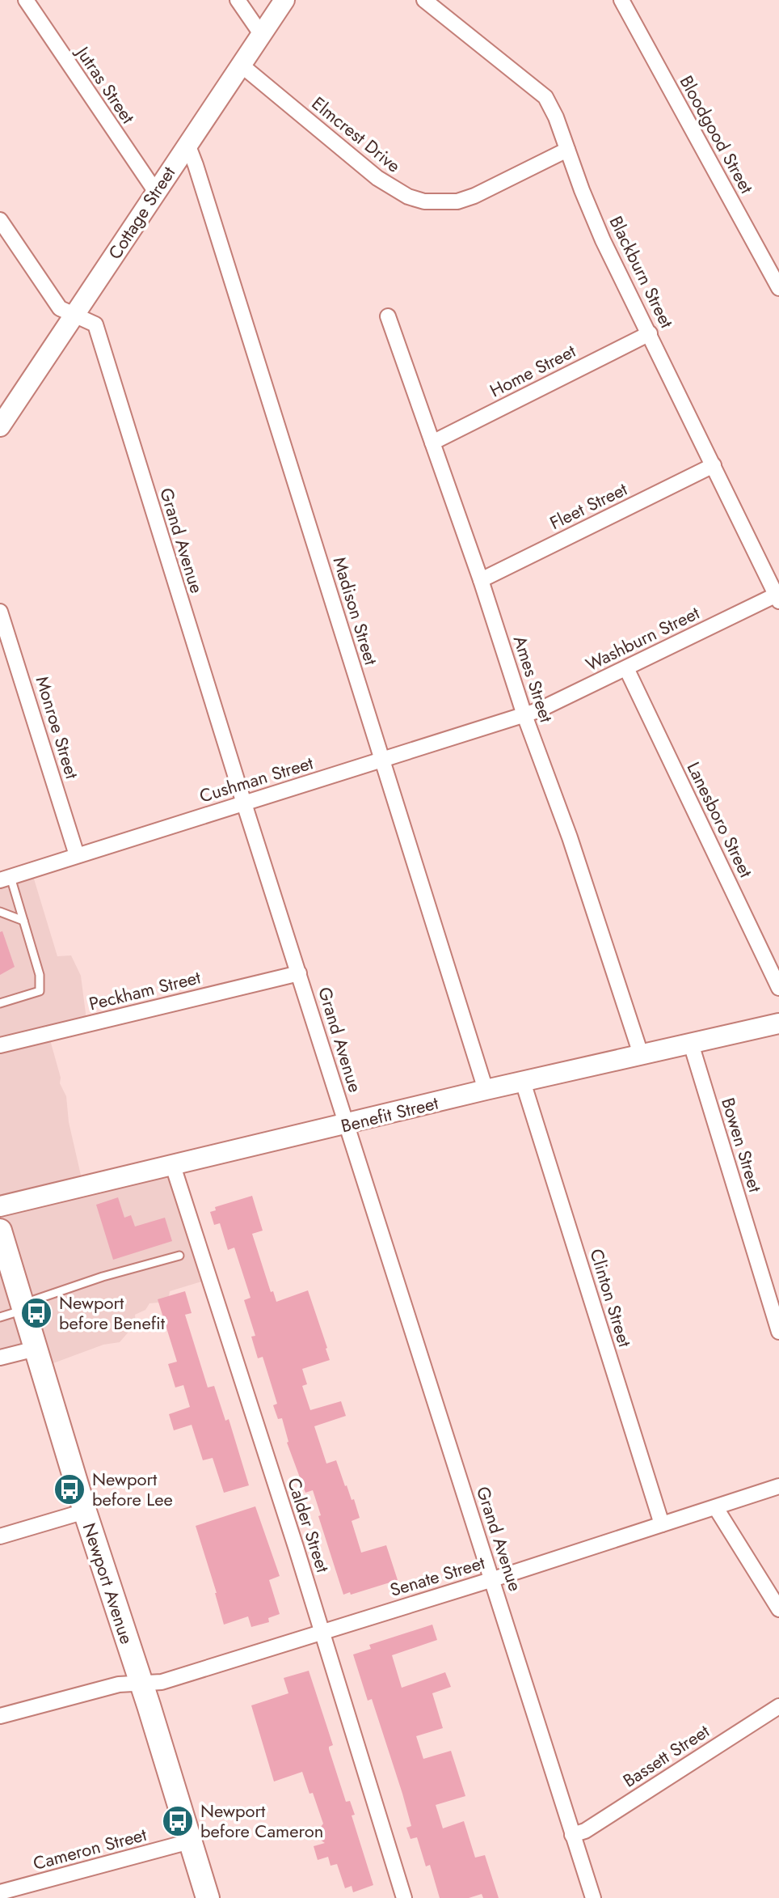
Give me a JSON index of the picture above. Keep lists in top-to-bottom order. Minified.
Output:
{"streets":{"main road":["Newport Avenue"],"street":["Jutras Street","Elmcrest Drive","Bloodgood Street","Cottage Street","Blackburn Street","Home Street","Fleet Street","Grand Avenue","Madison Street","Washburn Street","Ames Street","Monroe Street","Cushman Street","Lanesboro Street","Peckham Street","Benefit Street","Bowen Street","Clinton Street","Calder Street","Senate Street","Bassett Street","Cameron Street"]},"crossings":[["Jutras Street","Cottage Street"],["Elmcrest Drive","Cottage Street"],["Elmcrest Drive","Blackburn Street"],["Cottage Street","Grand Avenue"],["Cottage Street","Madison Street"],["Blackburn Street","Home Street"],["Blackburn Street","Fleet Street"],["Blackburn Street","Washburn Street"],["Home Street","Ames Street"],["Fleet Street","Ames Street"],["Grand Avenue","Cushman Street"],["Grand Avenue","Peckham Street"],["Grand Avenue","Benefit Street"],["Grand Avenue","Senate Street"],["Grand Avenue","Bassett Street"],["Madison Street","Cushman Street"],["Madison Street","Benefit Street"],["Washburn Street","Ames Street"],["Washburn Street","Cushman Street"],["Washburn Street","Lanesboro Street"],["Ames Street","Cushman Street"],["Ames Street","Benefit Street"],["Monroe Street","Cushman Street"],["Benefit Street","Bowen Street"],["Benefit Street","Clinton Street"],["Benefit Street","Calder Street"],["Clinton Street","Senate Street"],["Calder Street","Senate Street"],["Senate Street","Newport Avenue"],["Newport Avenue","Cameron Street"]],"places":{"bus stop":["Newport before Benefit","Newport before Lee","Newport before Cameron"]}}
